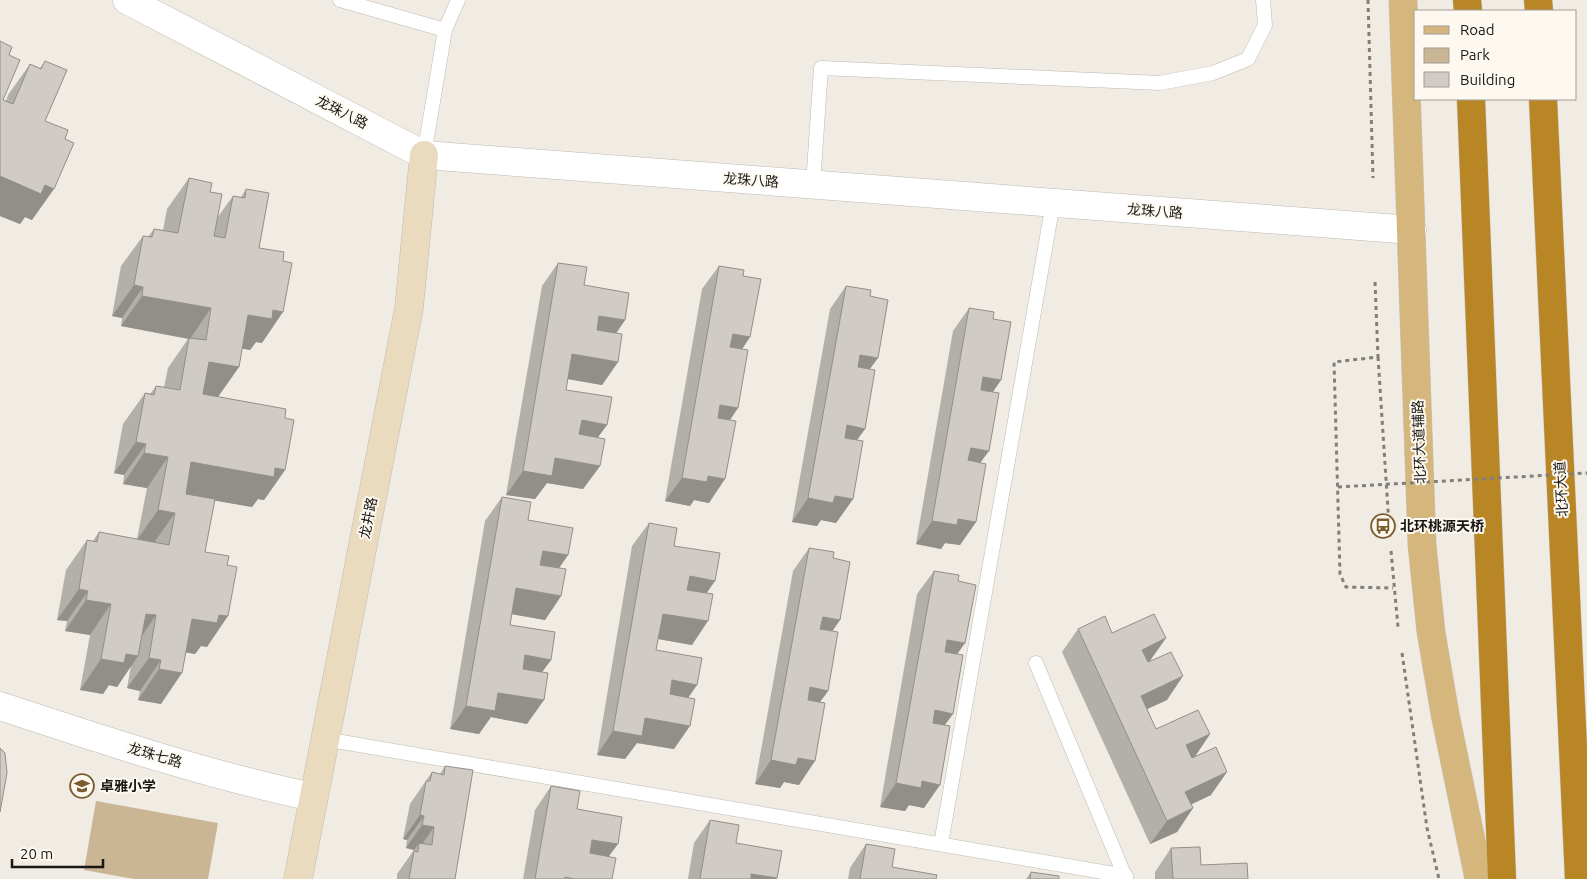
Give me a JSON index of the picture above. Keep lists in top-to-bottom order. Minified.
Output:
{"streets":{"highway":["北环大道"],"main road":["北环大道辅路"],"street":["龙珠八路","龙井路","龙珠七路"]},"crossings":[["龙珠八路","北环大道辅路"],["龙珠八路","龙井路"],["龙井路","龙珠七路"]],"places":{"bus stop":["北环桃源天桥"],"school or university":["卓雅小学"]},"legend":["Road","Park","Building"],"scale_bar":"20 m"}
